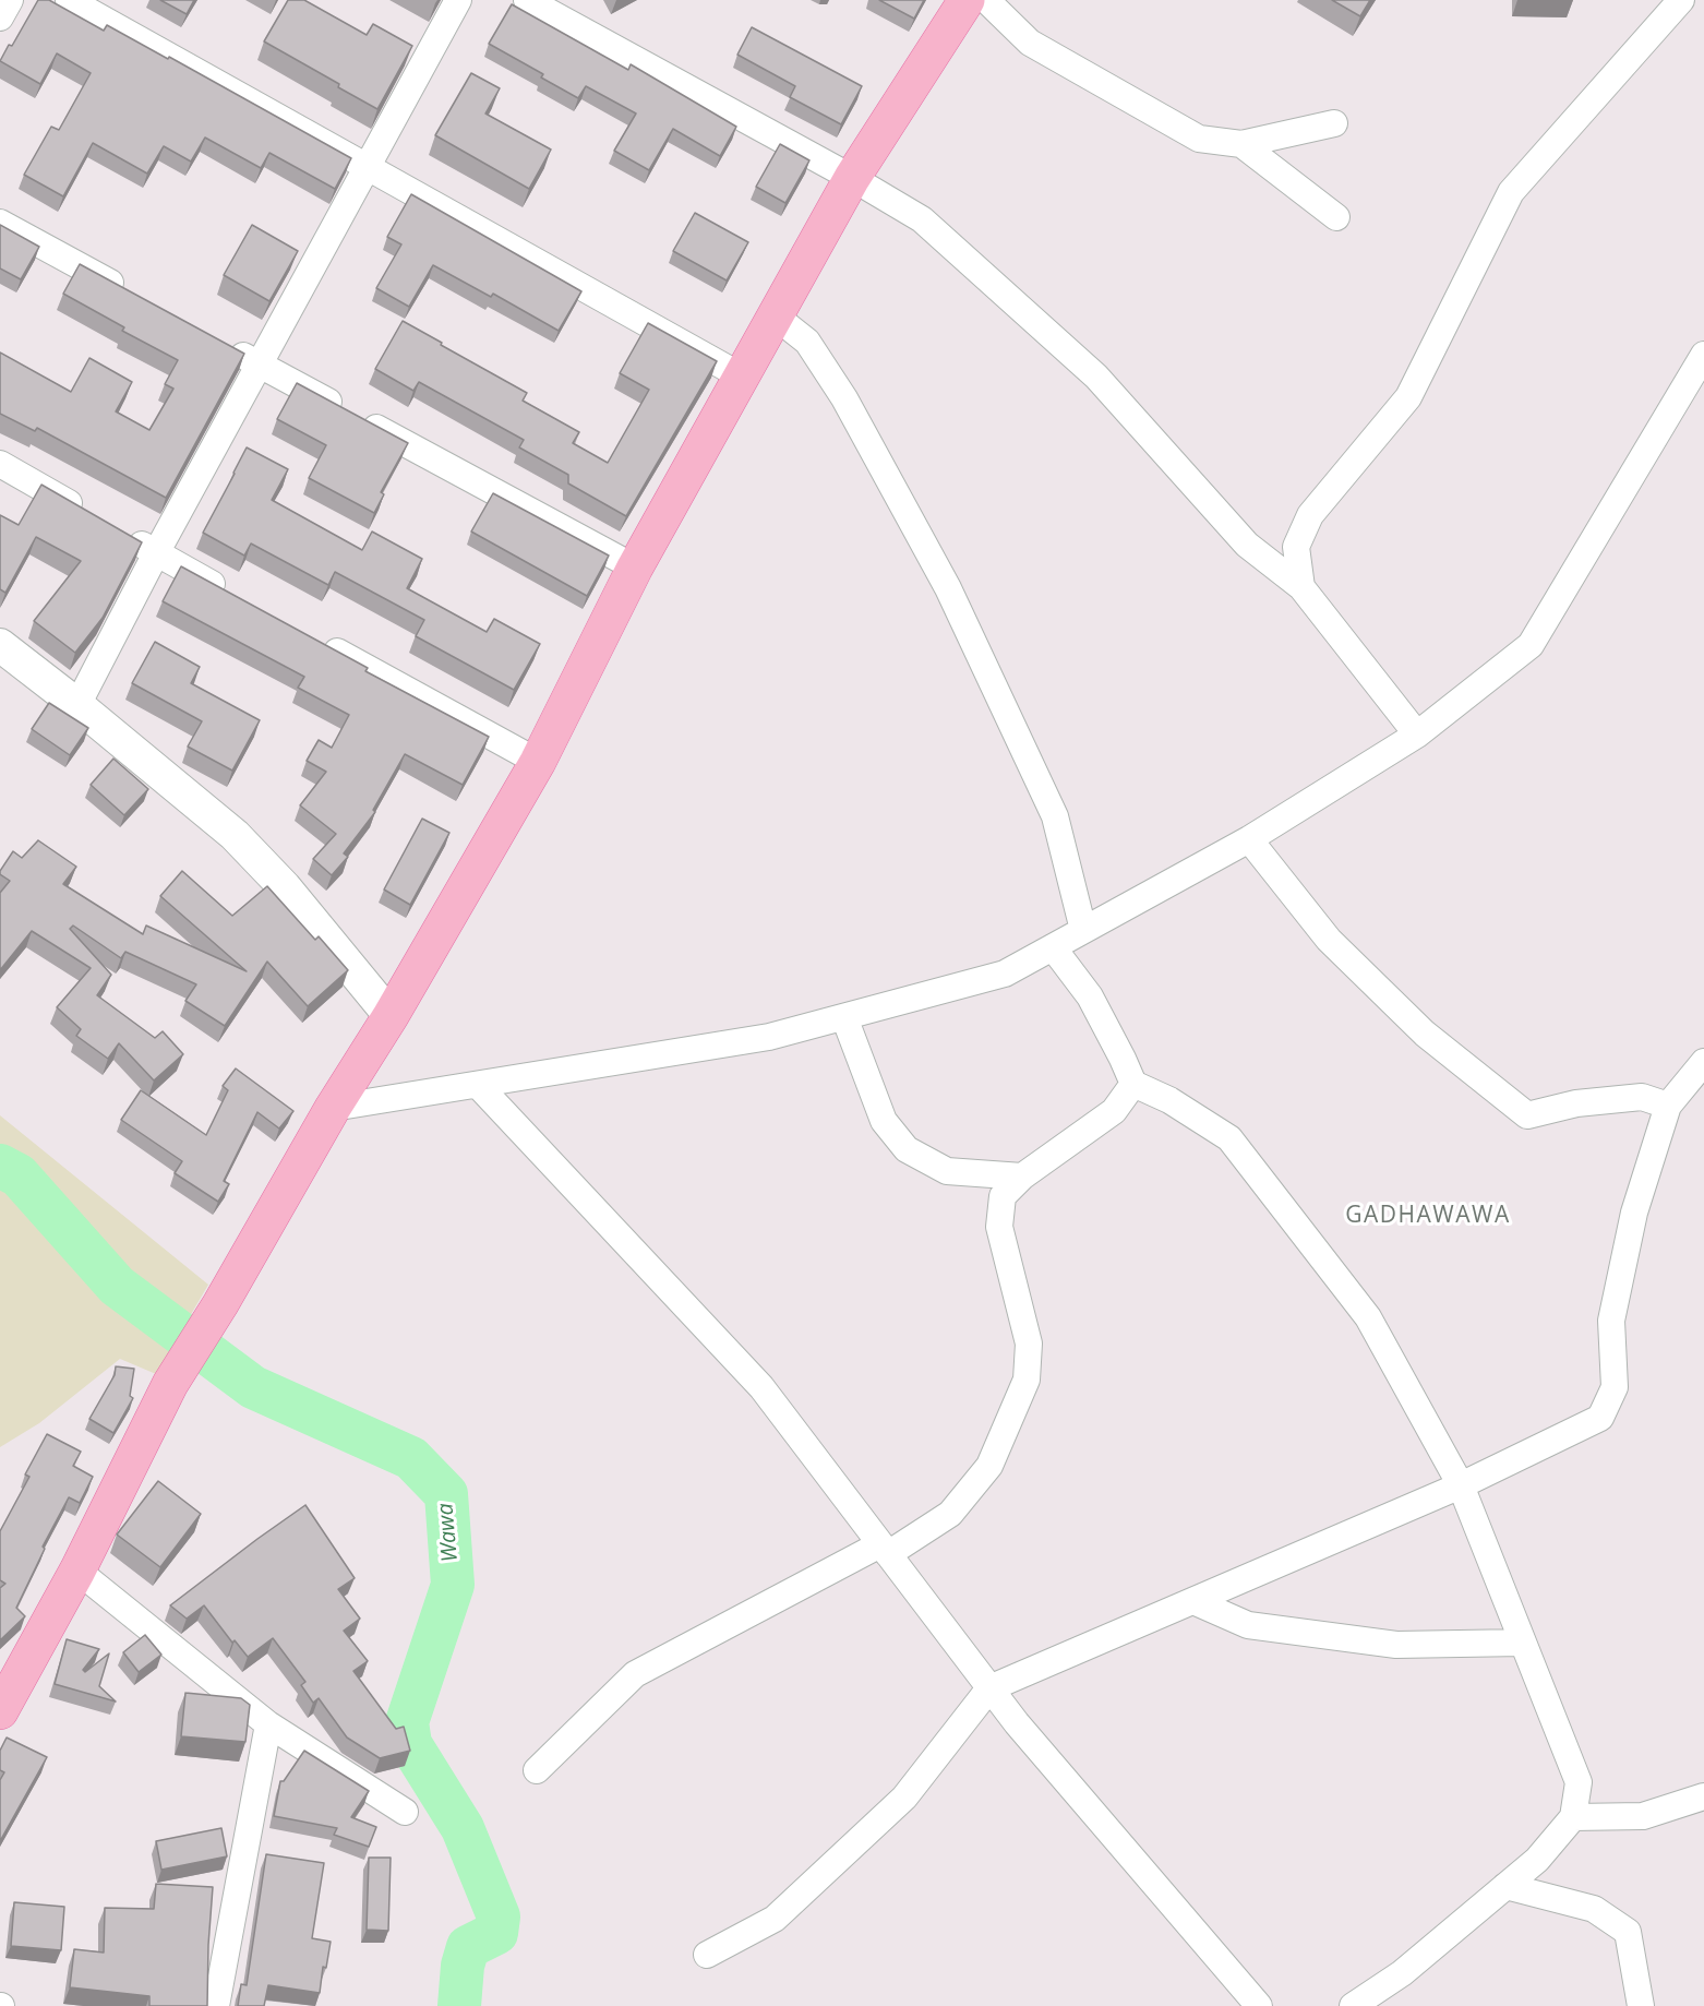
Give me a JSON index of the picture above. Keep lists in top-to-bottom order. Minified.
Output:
{"districts":["GADHAWAWA"],"water":["Wawa"]}
